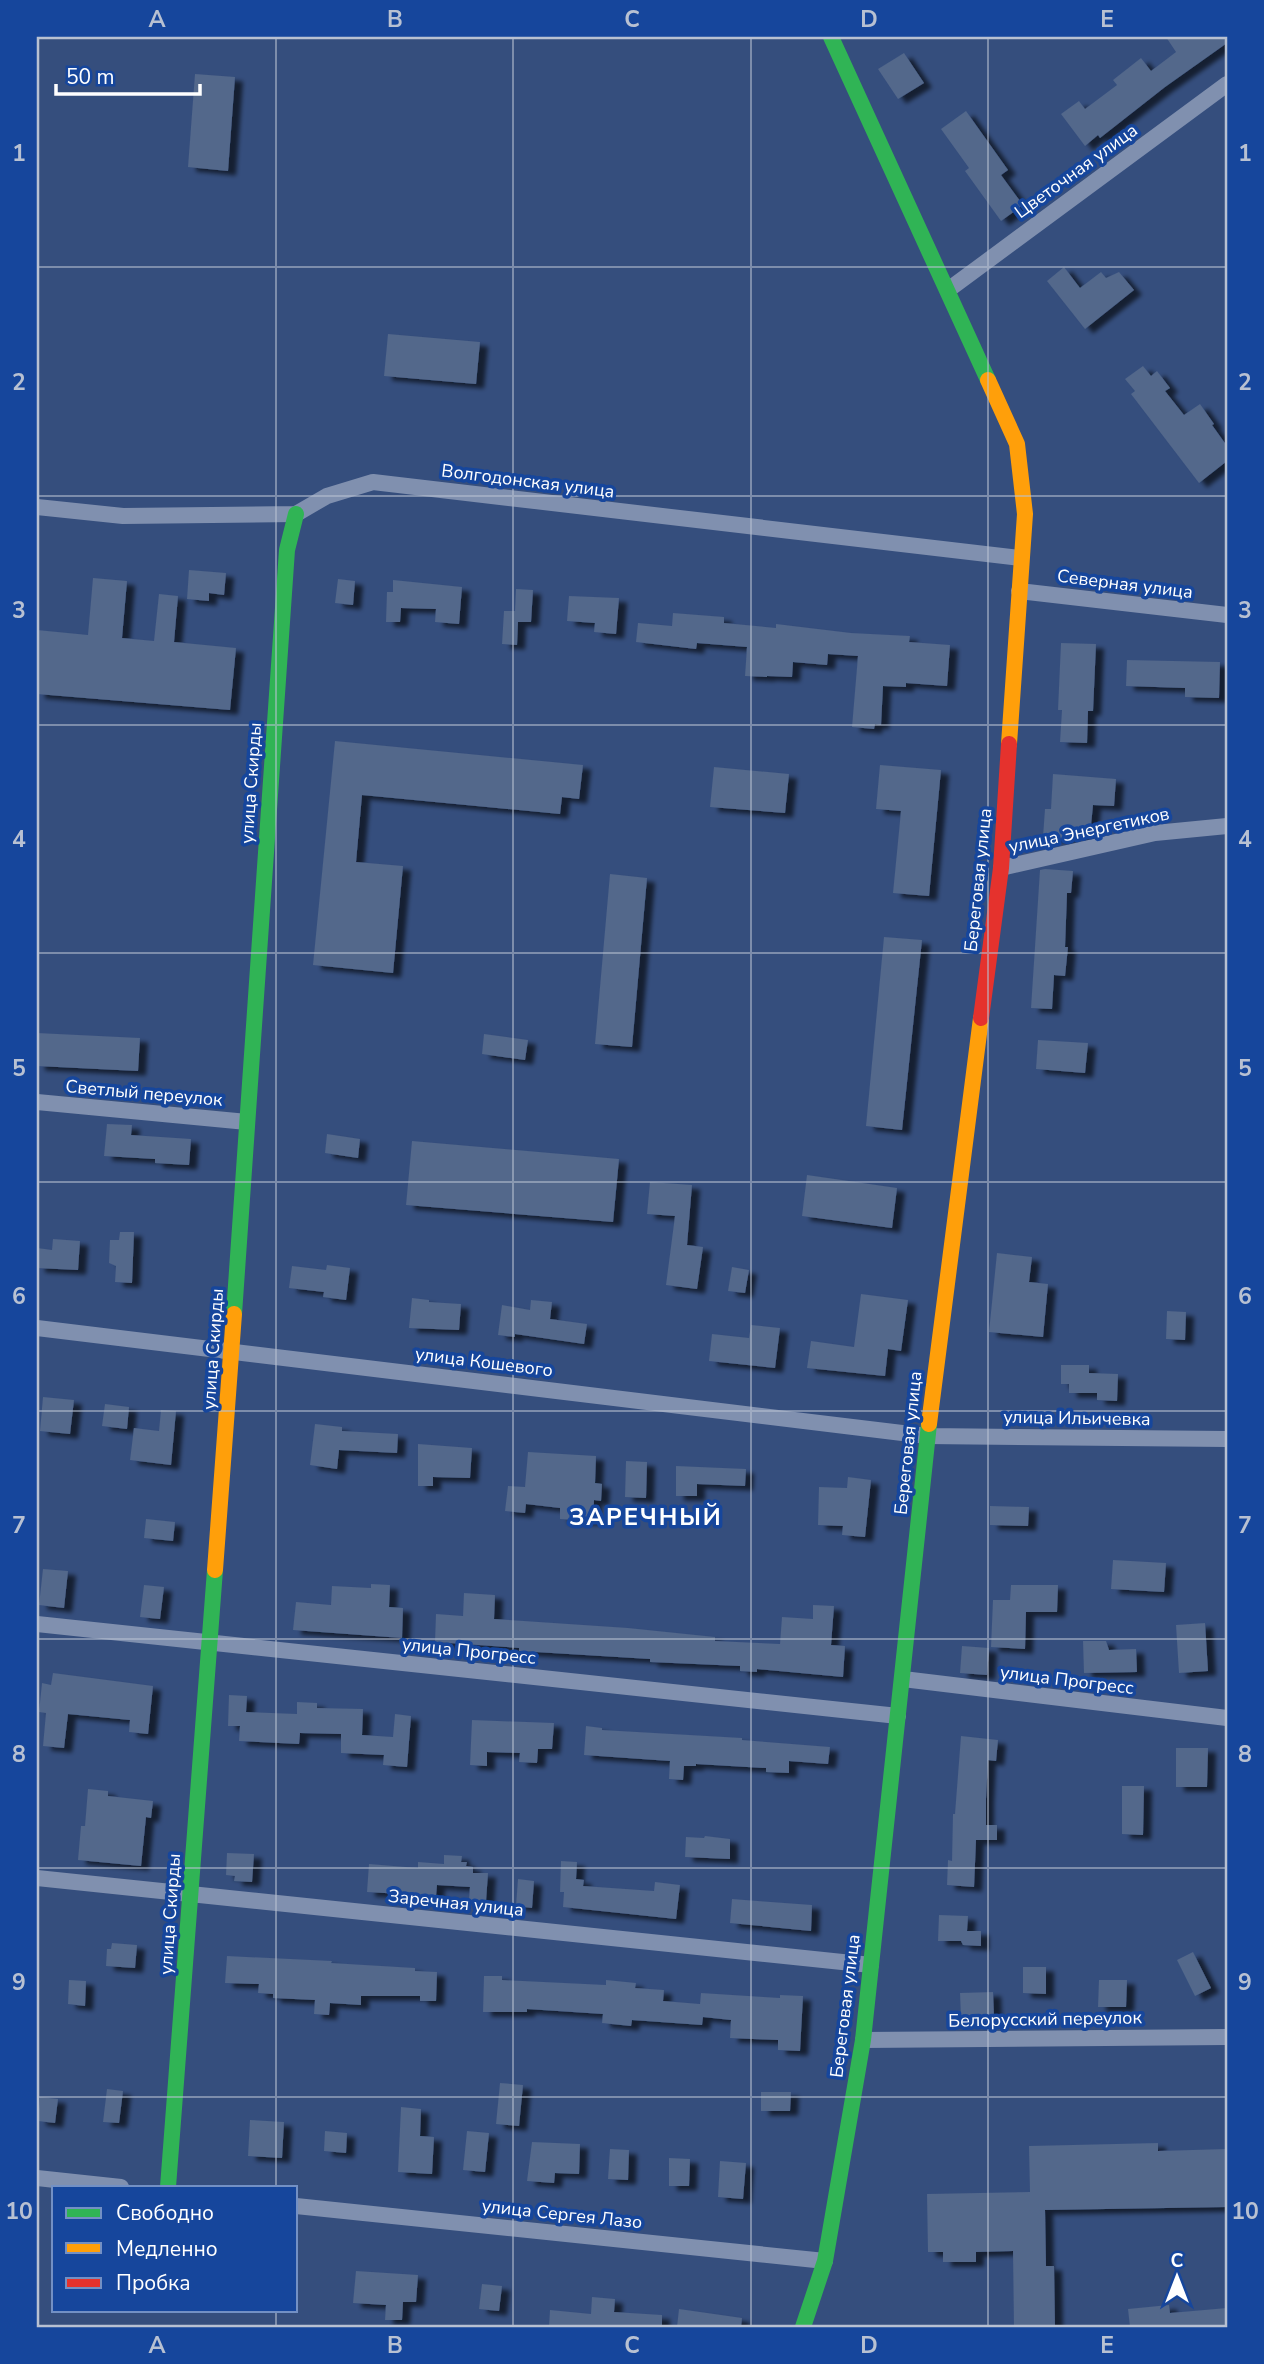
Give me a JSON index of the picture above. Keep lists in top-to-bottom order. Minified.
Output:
{"streets":{"main road":["улица Скирды","Береговая улица"],"street":["Цветочная улица","Волгодонская улица","Северная улица","улица Энергетиков","Светлый переулок","улица Кошевого","улица Ильичевка","улица Прогресс","Заречная улица","Белорусский переулок","улица Сергея Лазо"]},"crossings":[["Цветочная улица","Береговая улица"],["Волгодонская улица","улица Скирды"],["Волгодонская улица","Береговая улица"],["Северная улица","Береговая улица"],["улица Скирды","Светлый переулок"],["улица Скирды","улица Кошевого"],["улица Скирды","улица Прогресс"],["улица Скирды","Заречная улица"],["улица Энергетиков","Береговая улица"],["Береговая улица","улица Кошевого"],["Береговая улица","улица Ильичевка"],["Береговая улица","улица Прогресс"],["Береговая улица","Заречная улица"],["Береговая улица","Белорусский переулок"],["Береговая улица","улица Сергея Лазо"],["улица Кошевого","улица Ильичевка"]],"districts":["ЗАРЕЧНЫЙ"],"legend":["Свободно","Медленно","Пробка"],"scale_bar":"50 m","north":"top","grid":{"columns":["A","B","C","D","E"],"rows":["1","2","3","4","5","6","7","8","9","10"]}}
